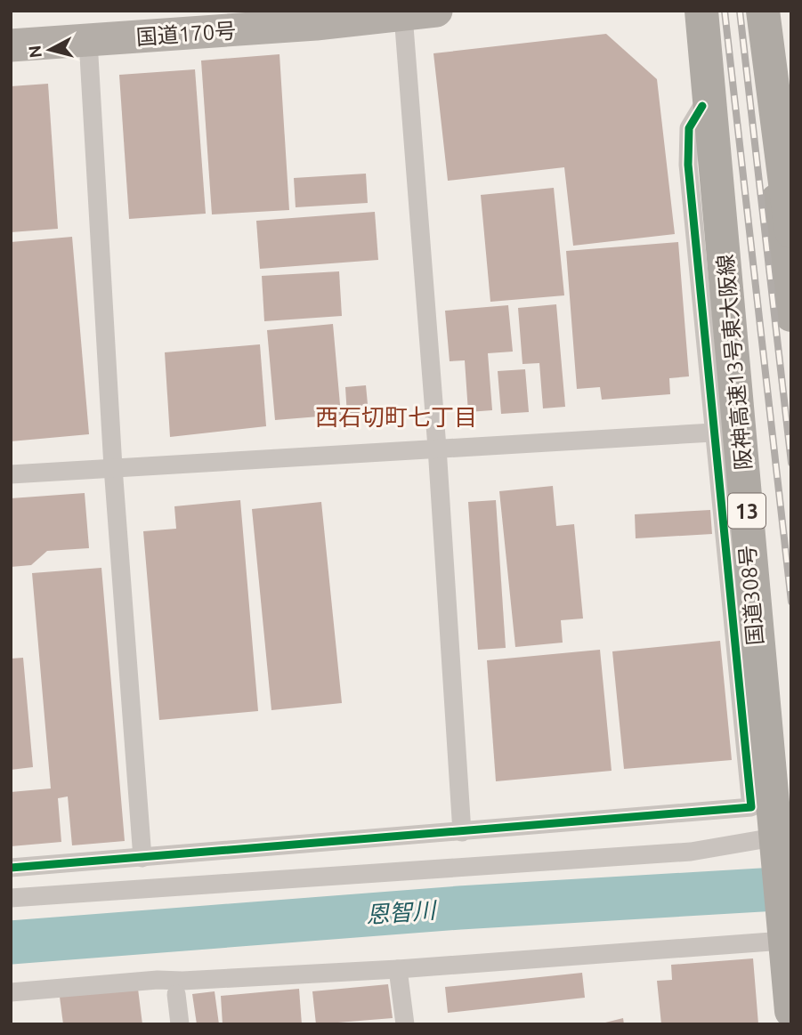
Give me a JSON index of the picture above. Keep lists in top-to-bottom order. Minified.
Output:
{"streets":{"highway":["国道170号","阪神高速13号東大阪線","13","国道308号"]},"districts":["西石切町七丁目"],"water":["恩智川"],"north":"left"}
